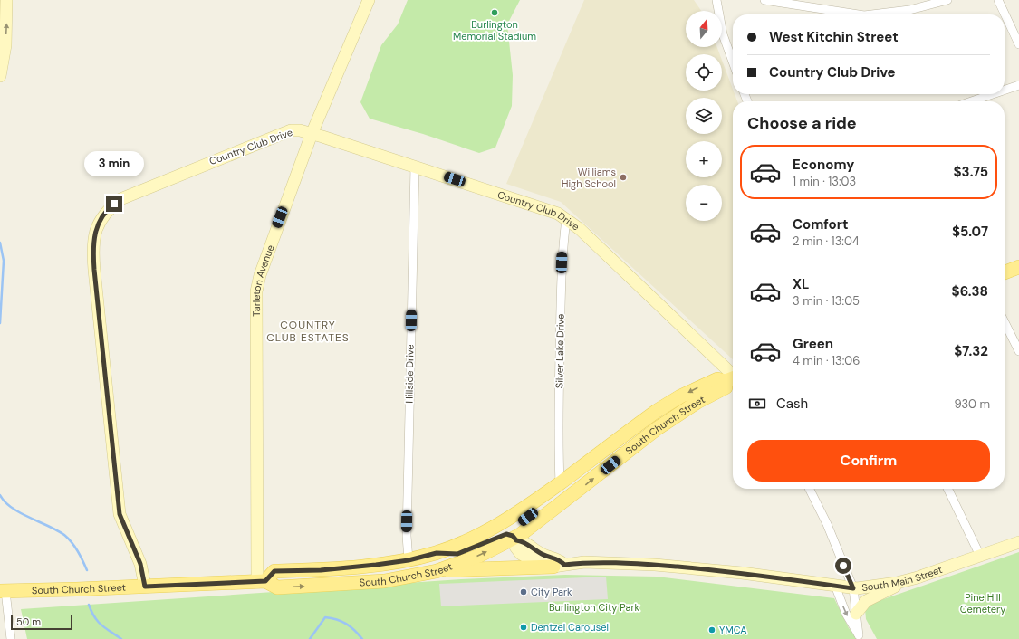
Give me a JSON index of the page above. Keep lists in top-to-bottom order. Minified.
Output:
{"streets":{"main road":["South Church Street"],"street":["Country Club Drive","Tarleton Avenue","Silver Lake Drive","Hillside Drive","South Main Street"]},"crossings":[["Country Club Drive","Tarleton Avenue"],["Country Club Drive","Silver Lake Drive"],["Country Club Drive","Hillside Drive"],["Country Club Drive","South Church Street"],["Tarleton Avenue","South Church Street"],["Silver Lake Drive","South Church Street"],["Hillside Drive","South Church Street"],["South Church Street","South Main Street"]],"districts":["COUNTRY CLUB ESTATES"],"parks":["Pine Hill Cemetery","Burlington City Park"],"places":["Burlington Memorial Stadium","Williams High School","City Park","Dentzel Carousel","YMCA"],"scale_bar":"50 m","north":"top","page":{"map_buttons":["+","−"],"banner":["West Kitchin Street","Country Club Drive"],"heading":"Choose a ride","list":[{"name":"Economy","note":"1 min · 13:03","value":"$3.75"},{"name":"Comfort","note":"2 min · 13:04","value":"$5.07"},{"name":"XL","note":"3 min · 13:05","value":"$6.38"},{"name":"Green","note":"4 min · 13:06","value":"$7.32"}],"bubble":"3 min","pay":["Cash","930 m"],"buttons":"Confirm","scale":"50 m"}}
